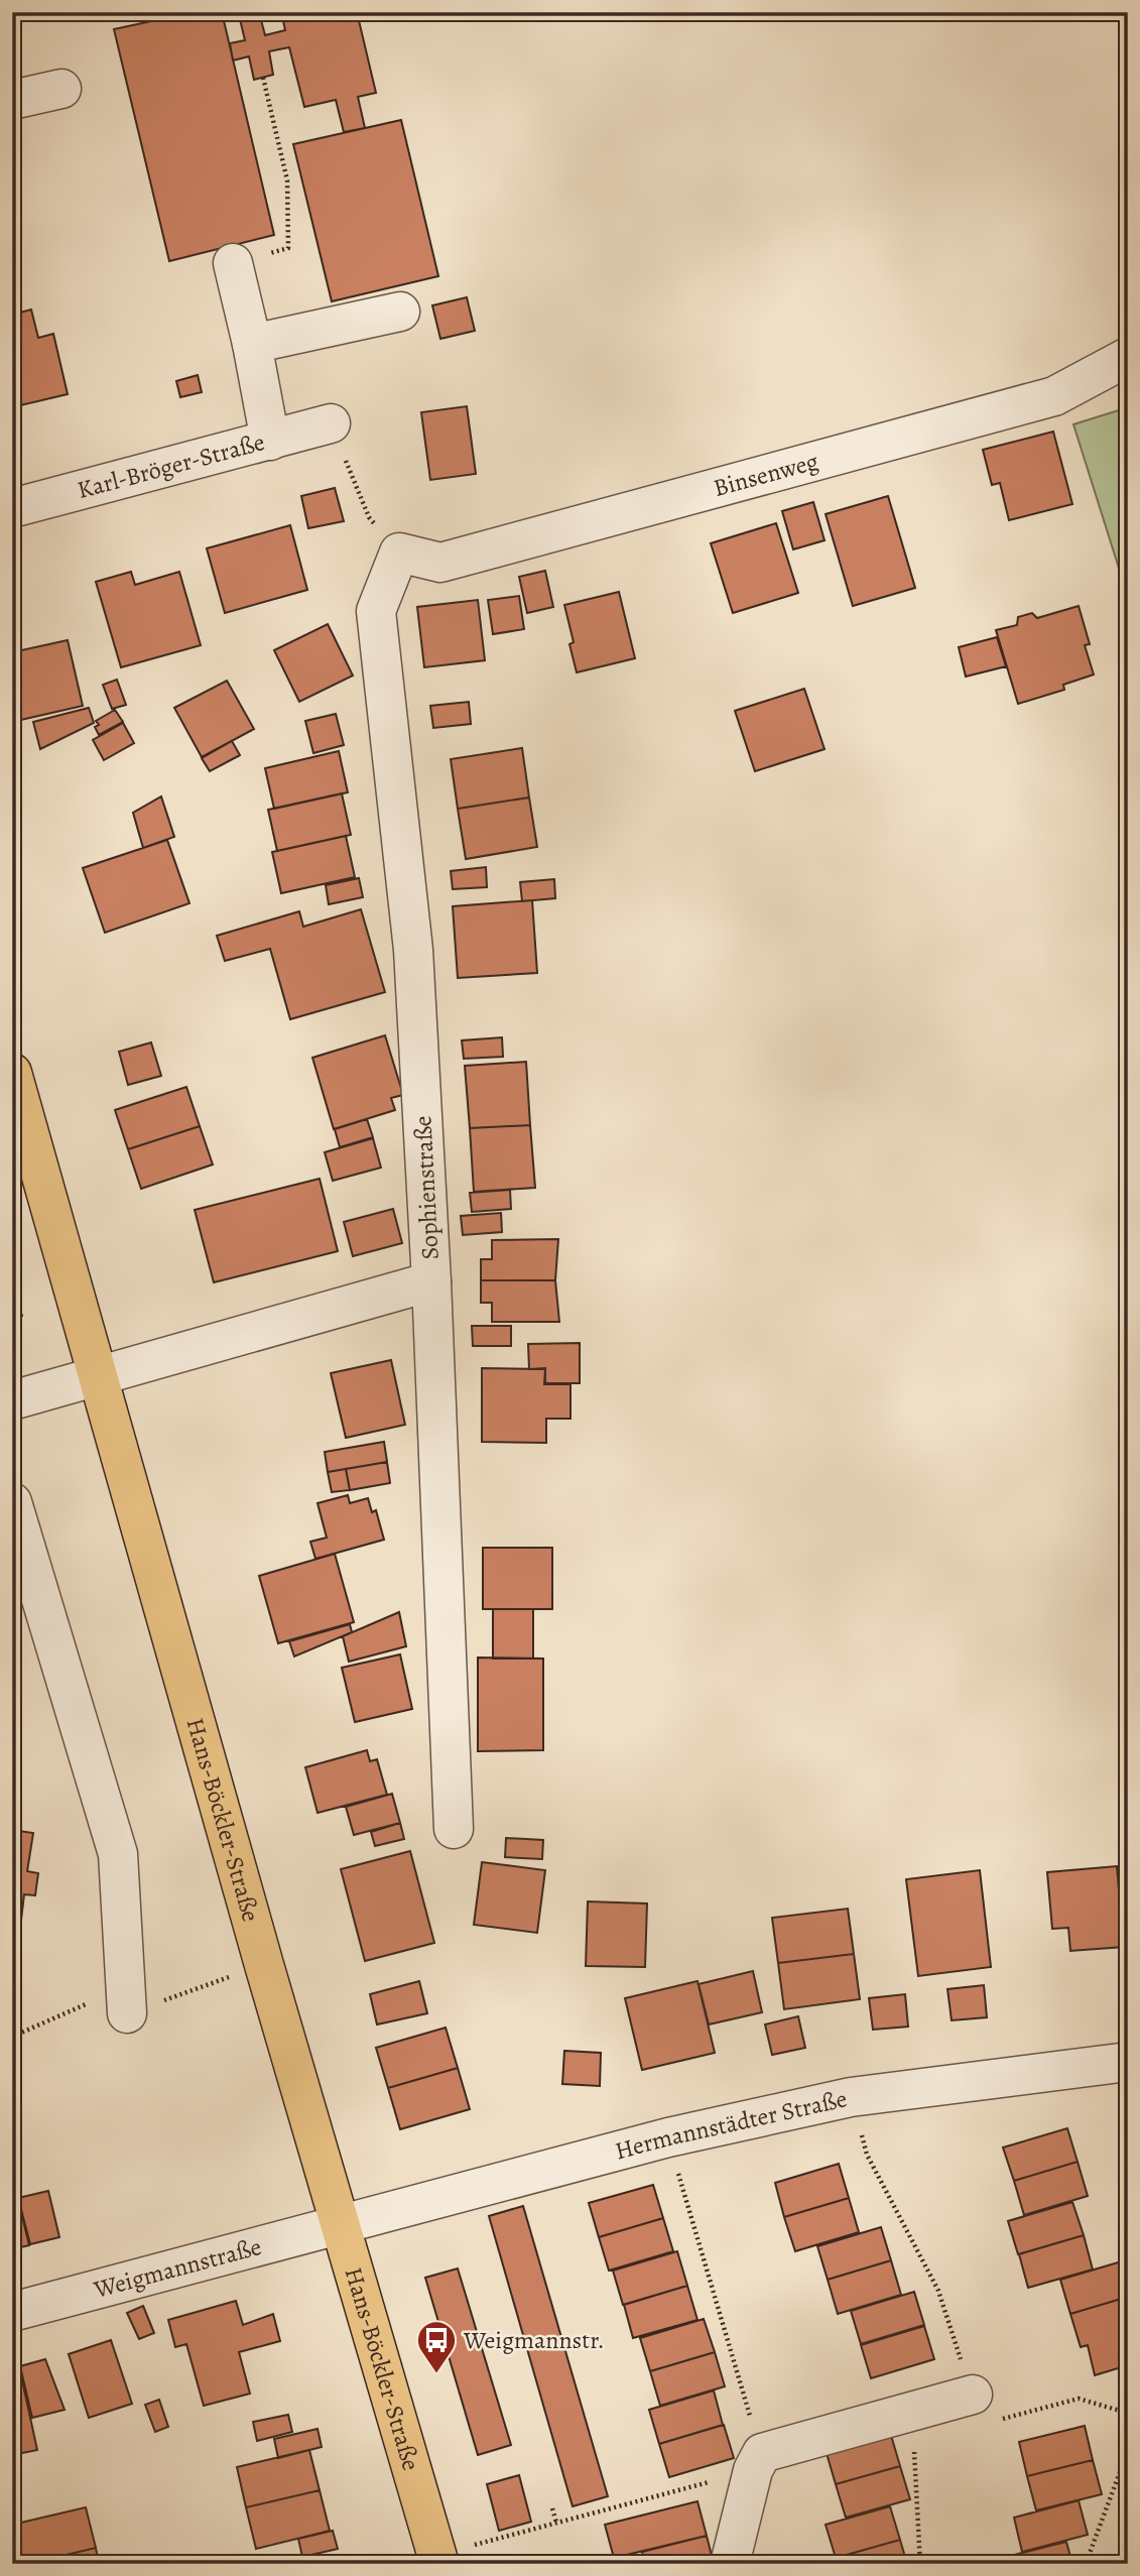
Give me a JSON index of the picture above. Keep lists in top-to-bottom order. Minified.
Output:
{"streets":{"main road":["Hans-Böckler-Straße"],"street":["Karl-Bröger-Straße","Binsenweg","Sophienstraße","Hermannstädter Straße","Weigmannstraße"]},"crossings":[["Binsenweg","Sophienstraße"],["Hans-Böckler-Straße","Hermannstädter Straße"],["Hans-Böckler-Straße","Weigmannstraße"],["Hermannstädter Straße","Weigmannstraße"]],"places":{"bus stop":["Weigmannstr."]}}
